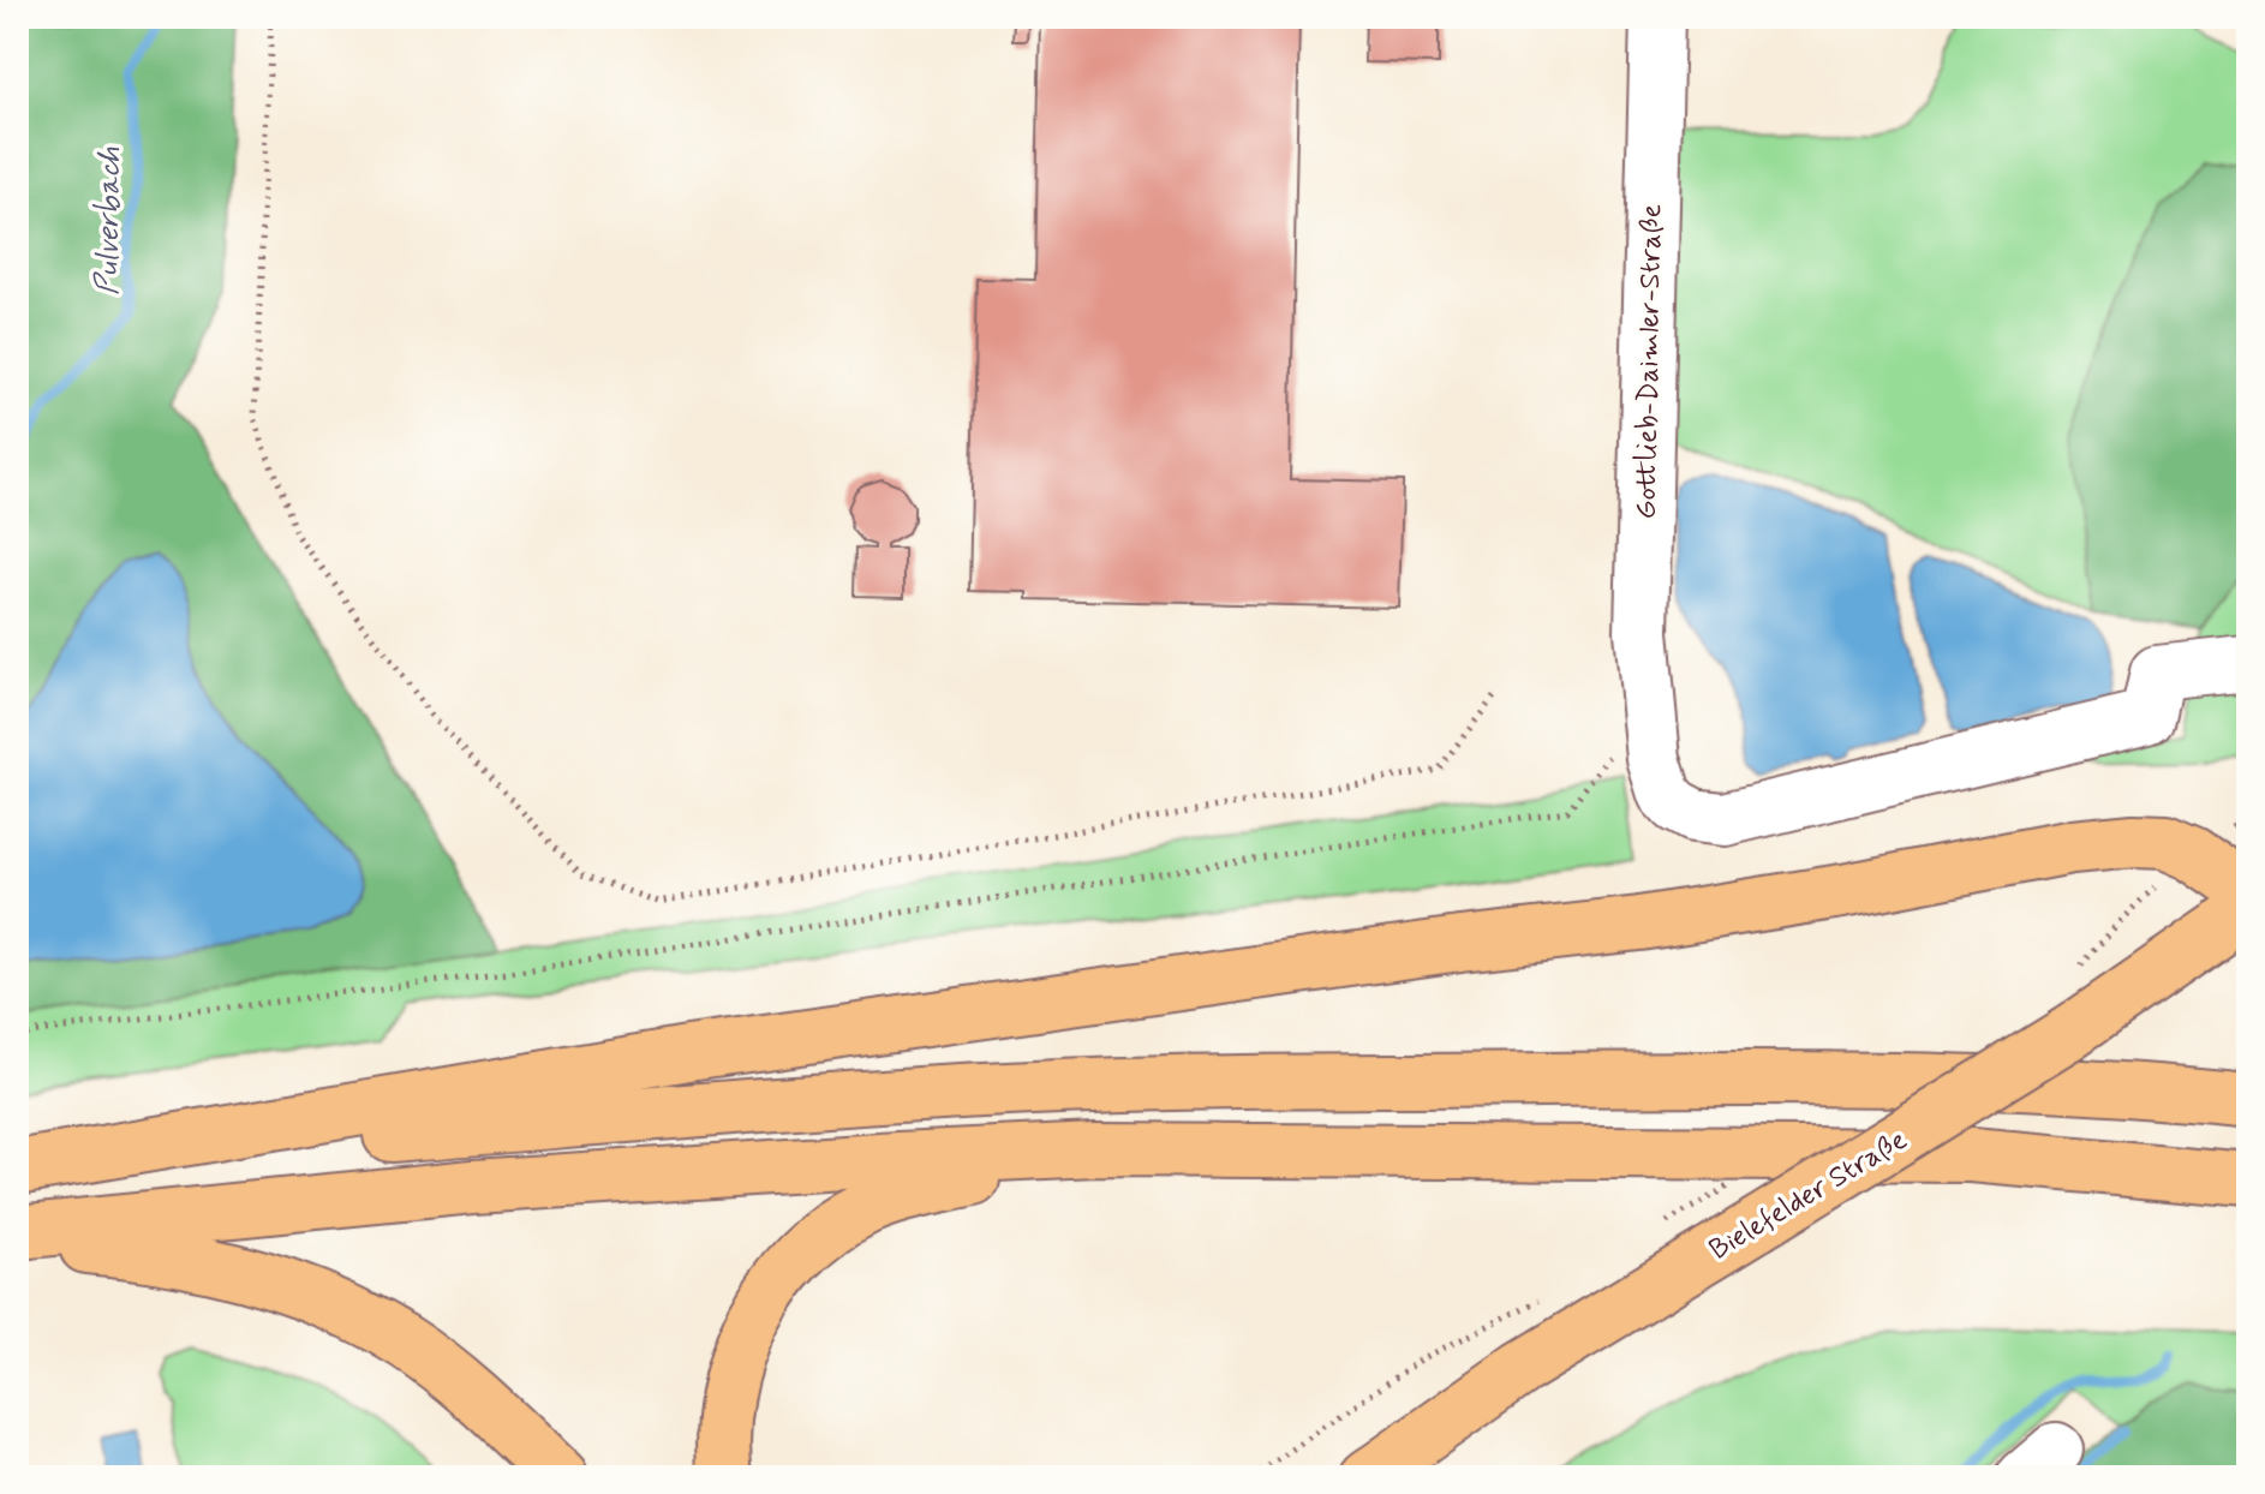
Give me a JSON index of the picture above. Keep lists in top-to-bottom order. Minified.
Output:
{"streets":{"main road":["Bielefelder Straße"],"street":["Gottlieb-Daimler-Straße"]},"water":["Pulverbach"]}
